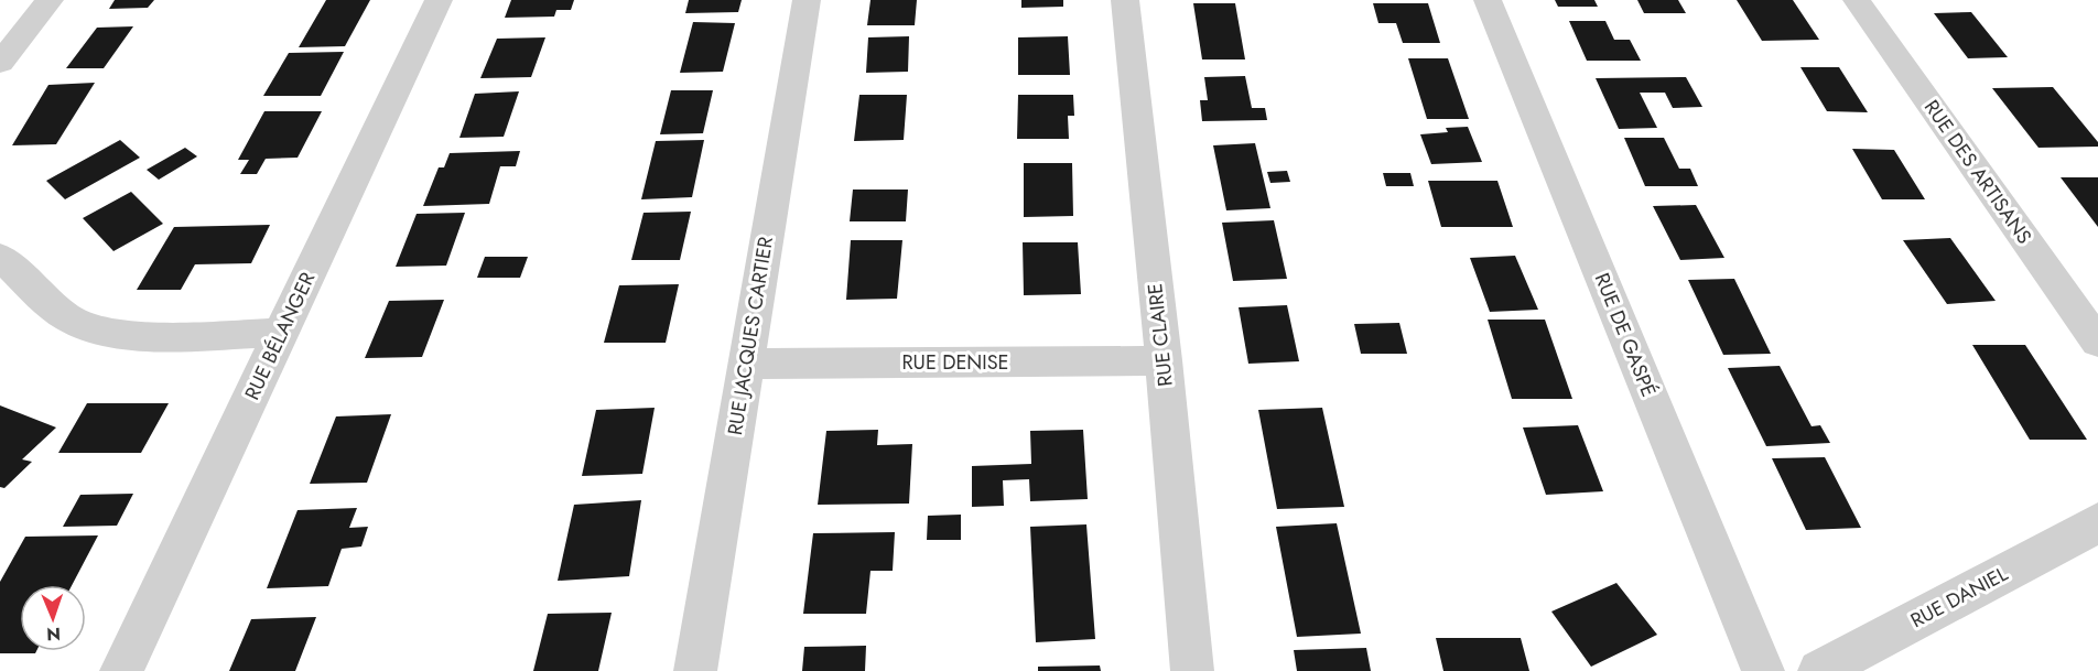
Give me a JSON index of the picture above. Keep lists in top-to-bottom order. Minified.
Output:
{"streets":{"street":["RUE DES ARTISANS","RUE CLAIRE","RUE DE GASPÉ","RUE BÉLANGER","RUE JACQUES CARTIER","RUE DENISE","RUE DANIEL"]},"crossings":[["RUE CLAIRE","RUE DENISE"],["RUE JACQUES CARTIER","RUE DENISE"]],"north":"bottom"}
